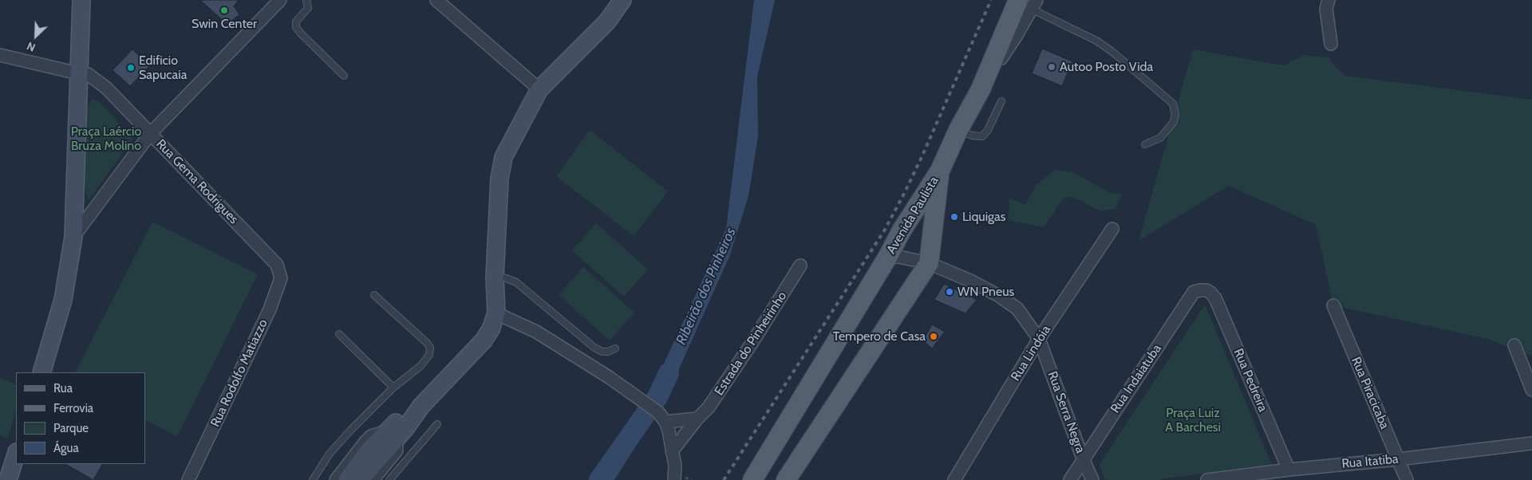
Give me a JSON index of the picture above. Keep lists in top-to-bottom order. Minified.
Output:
{"streets":{"main road":["Avenida Paulista"],"street":["Rua Gema Rodrigues","Estrada do Pinheirinho","Rua Lindóia","Rua Rodolfo Matiazzo","Rua Indaiatuba","Rua Pedreira","Rua Piracicaba","Rua Serra Negra","Rua Itatiba"]},"crossings":[["Rua Gema Rodrigues","Rua Rodolfo Matiazzo"],["Avenida Paulista","Rua Serra Negra"],["Rua Lindóia","Rua Serra Negra"],["Rua Indaiatuba","Rua Pedreira"],["Rua Indaiatuba","Rua Serra Negra"],["Rua Pedreira","Rua Itatiba"],["Rua Piracicaba","Rua Itatiba"]],"water":["Ribeirão dos Pinheiros"],"parks":["Praça Laércio Bruza Molino","Praça Luiz A Barchesi"],"places":["Swin Center","Autoo Posto Vida","Edificio Sapucaia","Liquigas","WN Pneus","Tempero de Casa"],"legend":["Rua","Ferrovia","Parque","Água"],"north":"bottom left"}
